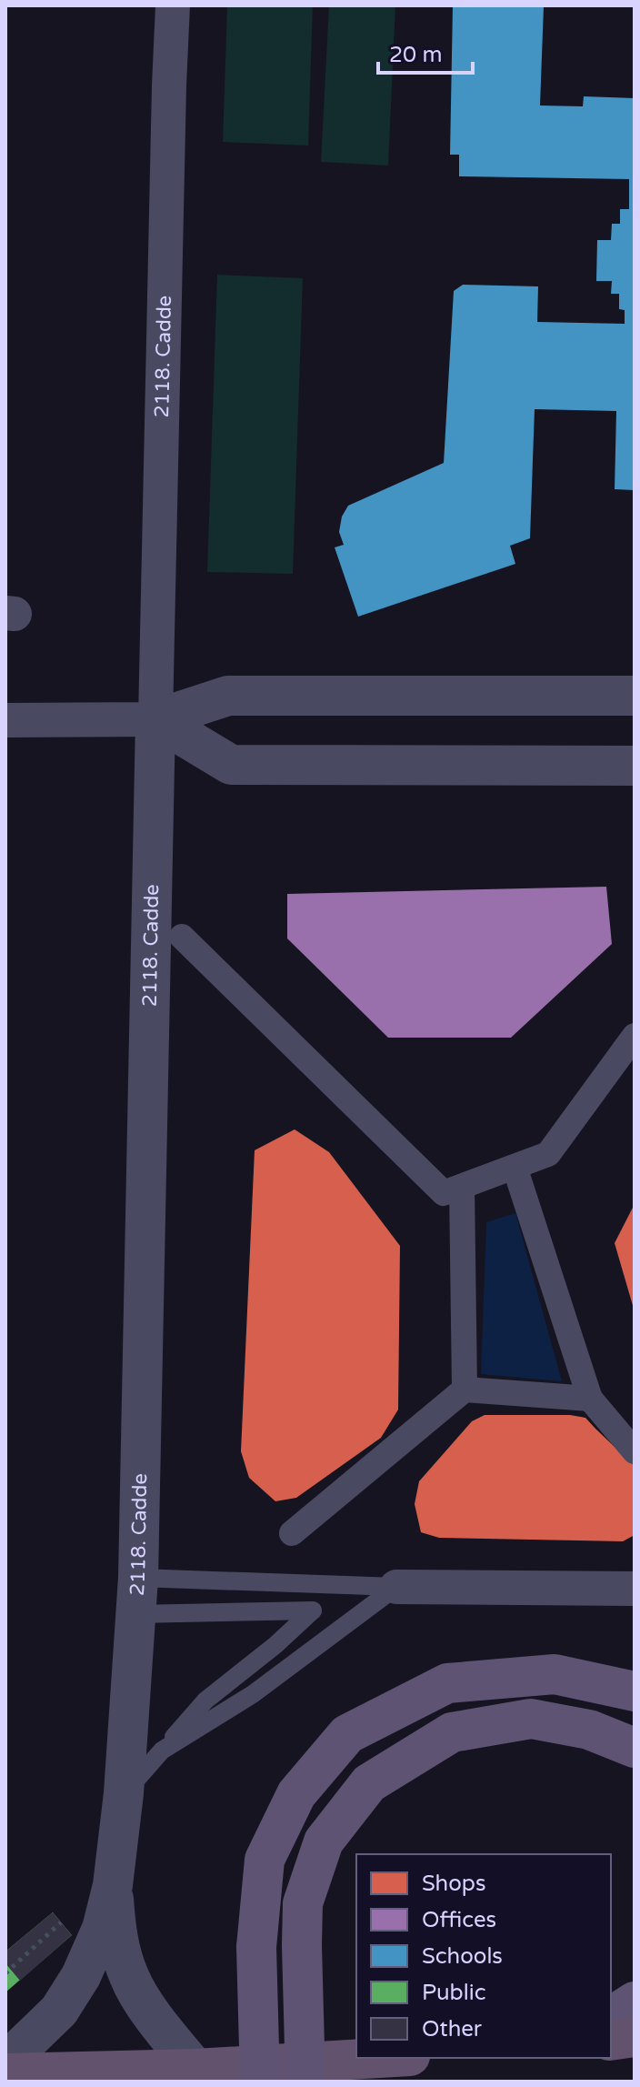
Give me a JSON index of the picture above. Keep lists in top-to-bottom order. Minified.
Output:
{"streets":{"street":["2118. Cadde"]},"legend":["Shops","Offices","Schools","Public","Other"],"scale_bar":"20 m"}
